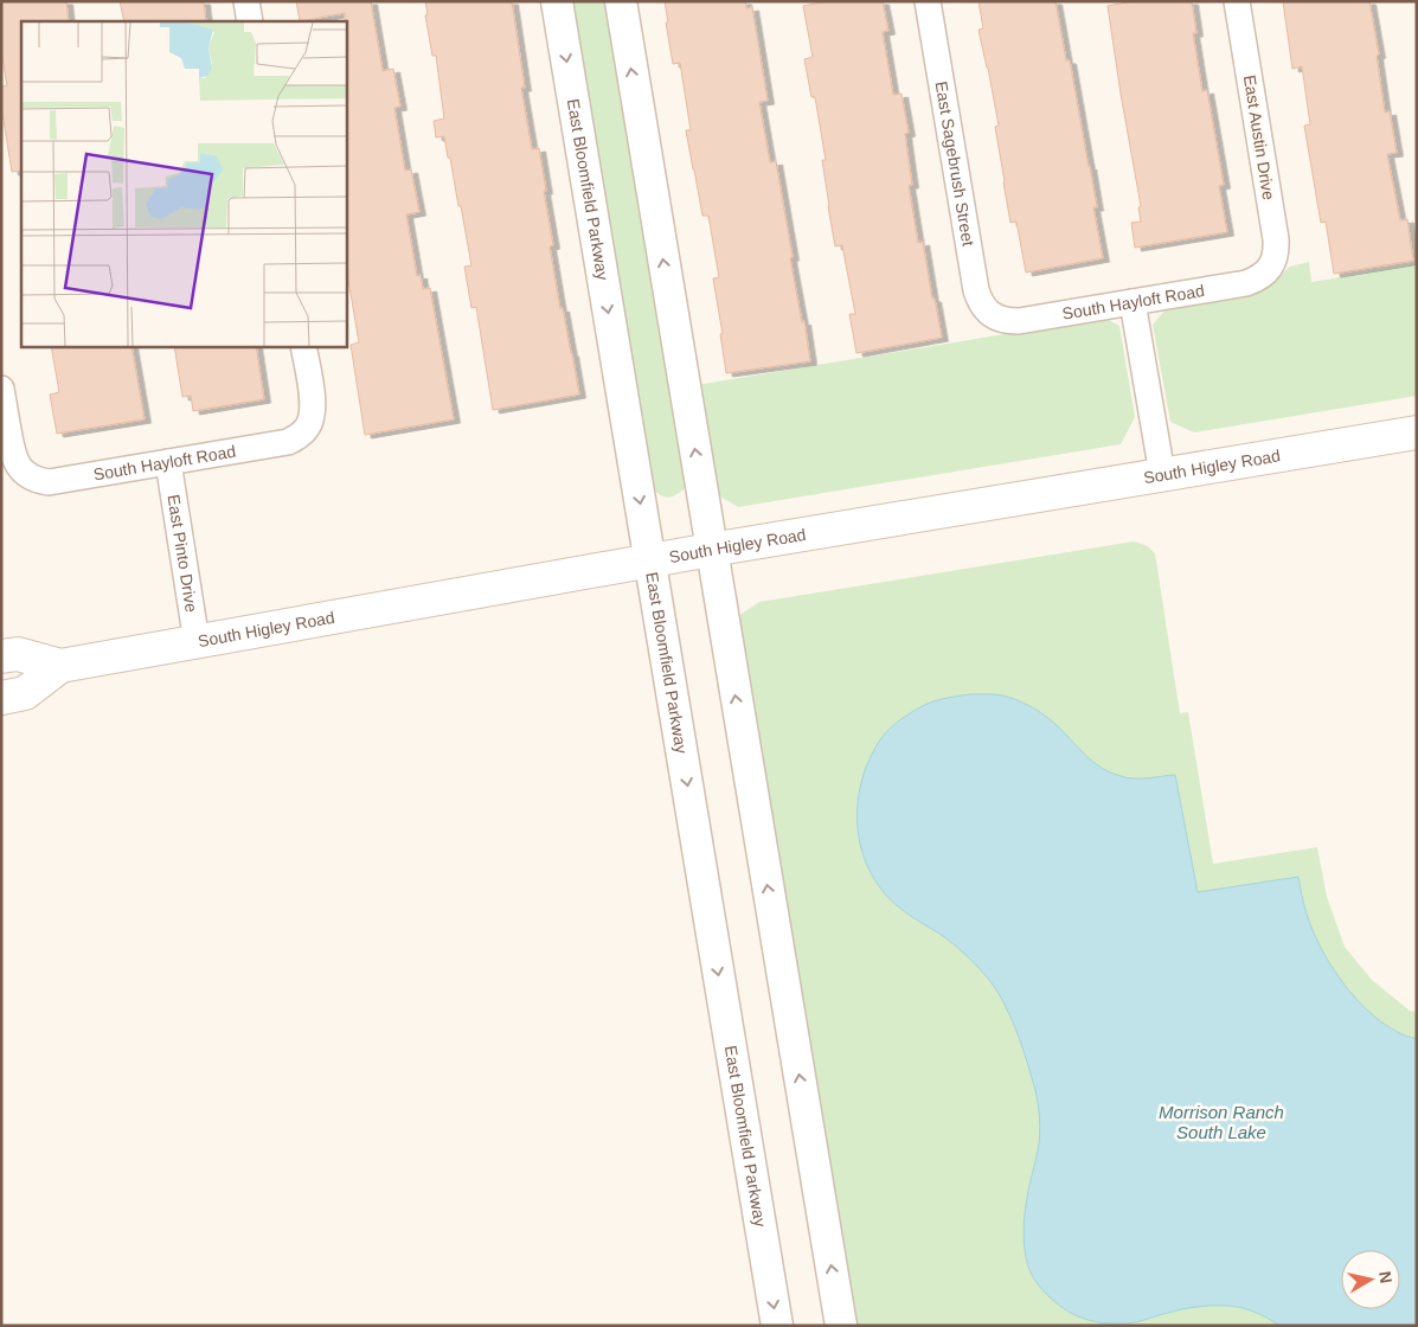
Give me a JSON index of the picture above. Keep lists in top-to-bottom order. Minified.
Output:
{"streets":{"main road":["South Higley Road"],"street":["East Austin Drive","East Sagebrush Street","East Bloomfield Parkway","South Hayloft Road","East Pinto Drive"]},"crossings":[["East Austin Drive","South Hayloft Road"],["East Sagebrush Street","South Hayloft Road"],["East Bloomfield Parkway","South Higley Road"],["South Hayloft Road","East Pinto Drive"],["South Higley Road","East Pinto Drive"]],"water":["Morrison Ranch South Lake"],"north":"right"}
